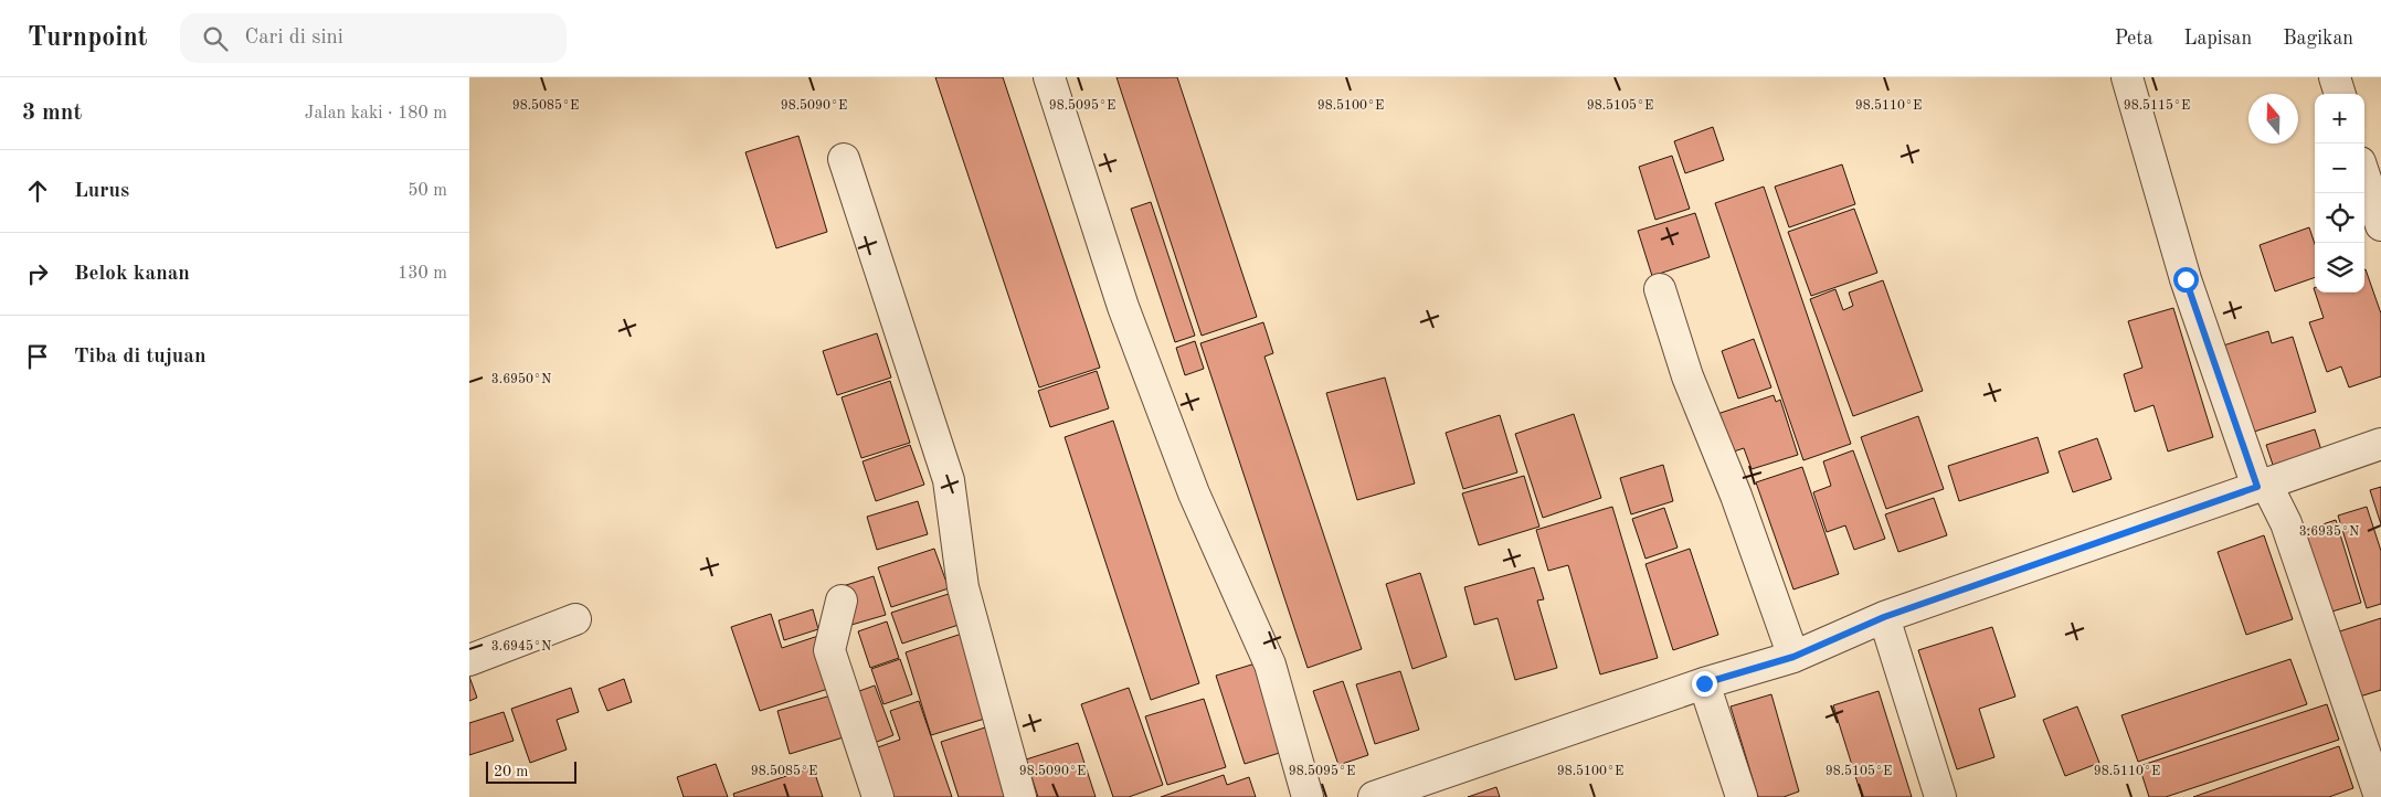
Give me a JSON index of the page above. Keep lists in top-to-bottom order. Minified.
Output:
{"scale_bar":"20 m","north":"top","page":{"header":"Turnpoint","search":"Cari di sini","nav":["Peta","Lapisan","Bagikan"],"heading":["3 mnt","Jalan kaki · 180 m"],"map_buttons":["+","−"],"list":[["Lurus","50 m"],["Belok kanan","130 m"],"Tiba di tujuan"],"scale":"20 m"},"coordinates":["98.5115°E","98.5085°E","98.5090°E","98.5095°E","98.5100°E","98.5105°E","98.5110°E","3.6950°N","3.6935°N","3.6945°N"]}
